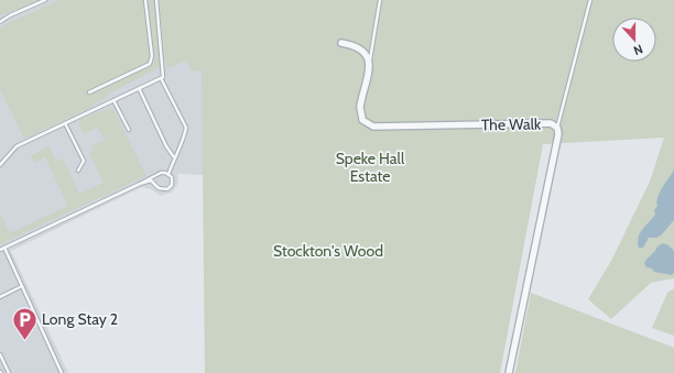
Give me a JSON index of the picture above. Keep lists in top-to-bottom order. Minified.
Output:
{"streets":{"street":["The Walk"]},"parks":["Speke Hall Estate","Stockton's Wood"],"places":{"parking":["Long Stay 2"]},"north":"bottom"}
